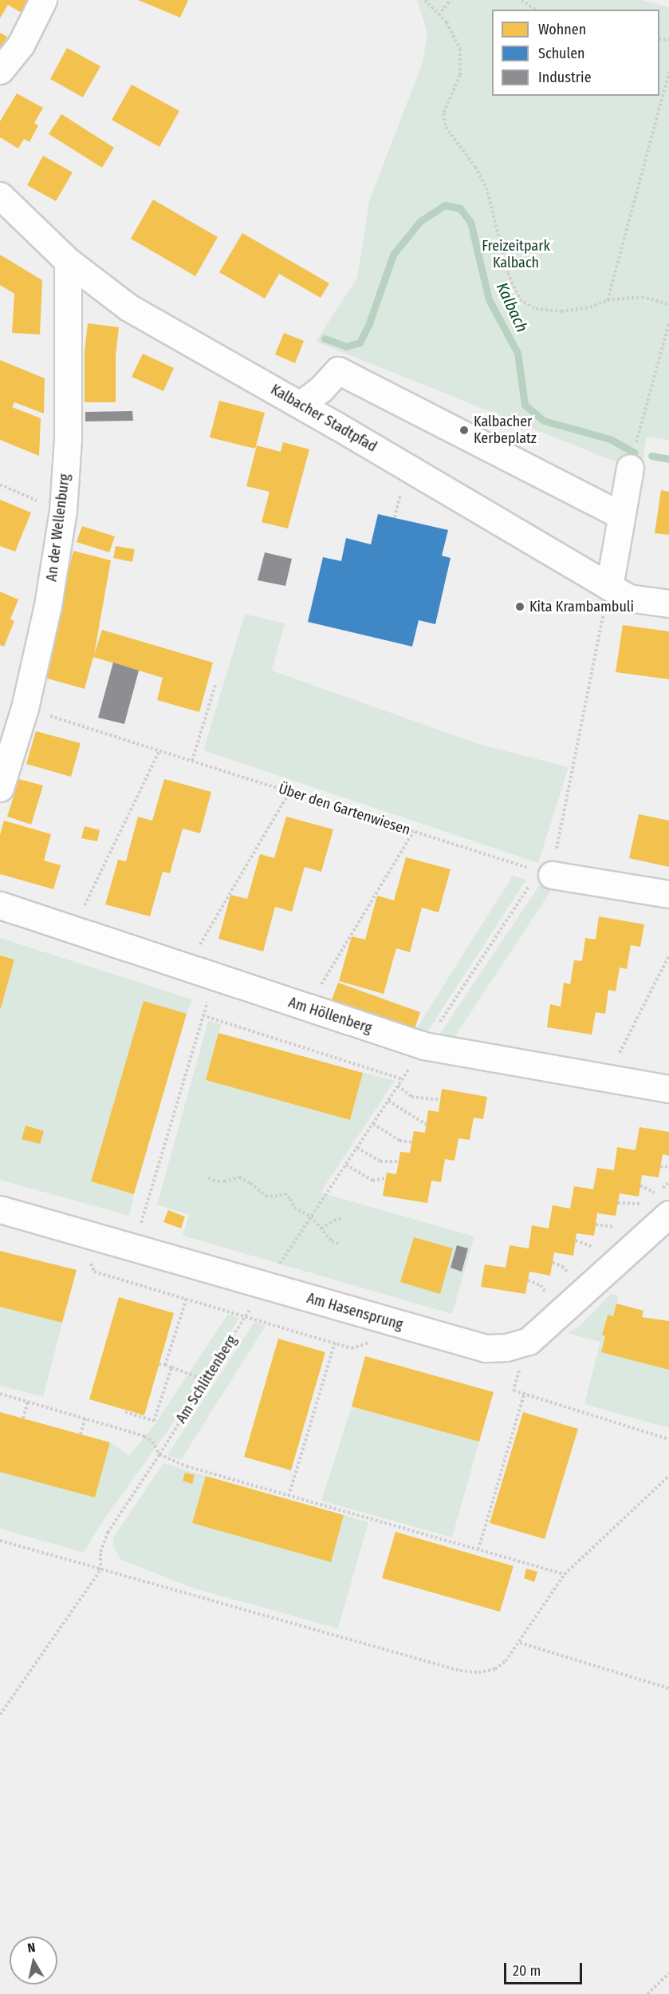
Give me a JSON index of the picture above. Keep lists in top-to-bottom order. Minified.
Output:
{"streets":{"street":["Kalbacher Stadtpfad","An der Wellenburg","Am Höllenberg","Am Hasensprung"],"path":["Über den Gartenwiesen","Am Schlittenberg"]},"crossings":[["Kalbacher Stadtpfad","An der Wellenburg"],["An der Wellenburg","Über den Gartenwiesen"],["Am Hasensprung","Am Schlittenberg"]],"water":["Kalbach"],"parks":["Freizeitpark Kalbach"],"places":["Kalbacher Kerbeplatz","Kita Krambambuli"],"legend":["Wohnen","Schulen","Industrie"],"scale_bar":"20 m","north":"top"}
